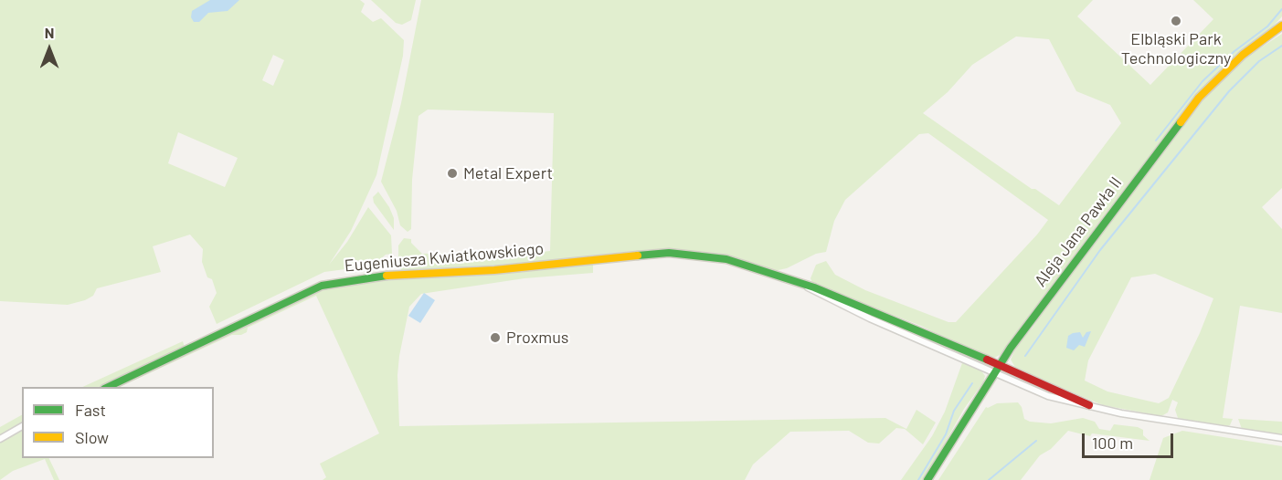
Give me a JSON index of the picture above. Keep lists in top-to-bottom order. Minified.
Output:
{"streets":{"street":["Aleja Jana Pawła II","Eugeniusza Kwiatkowskiego"]},"crossings":[["Aleja Jana Pawła II","Eugeniusza Kwiatkowskiego"]],"places":["Elbląski Park Technologiczny","Metal Expert","Proxmus"],"legend":["Fast","Slow"],"scale_bar":"100 m","north":"top"}
